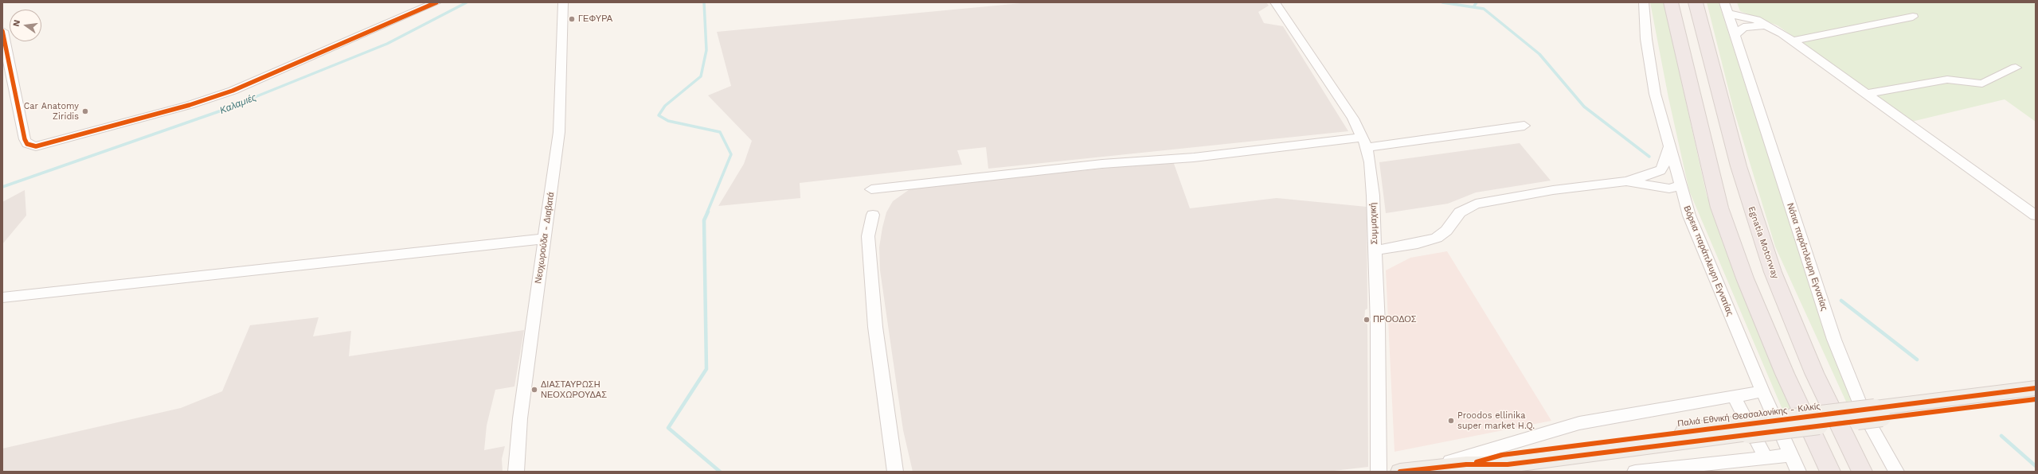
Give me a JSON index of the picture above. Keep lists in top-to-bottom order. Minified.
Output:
{"streets":{"highway":["Egnatia Motorway"],"street":["Συμμαχική","Νεοχωρούδα - Διαβατά","Νότια παράπλευρη Εγνατίας","Βόρεια παράπλευρη Εγνατίας"],"cycle path":["Παλιά Εθνική Θεσσαλονίκης - Κιλκίς"]},"water":["Καλαμιές"],"places":["ΓΕΦΥΡΑ","Car Anatomy Ziridis","ΠΡΟΟΔΟΣ","ΔΙΑΣΤΑΥΡΩΣΗ ΝΕΟΧΩΡΟΥΔΑΣ","Proodos ellinika super market H.Q."],"north":"left"}
